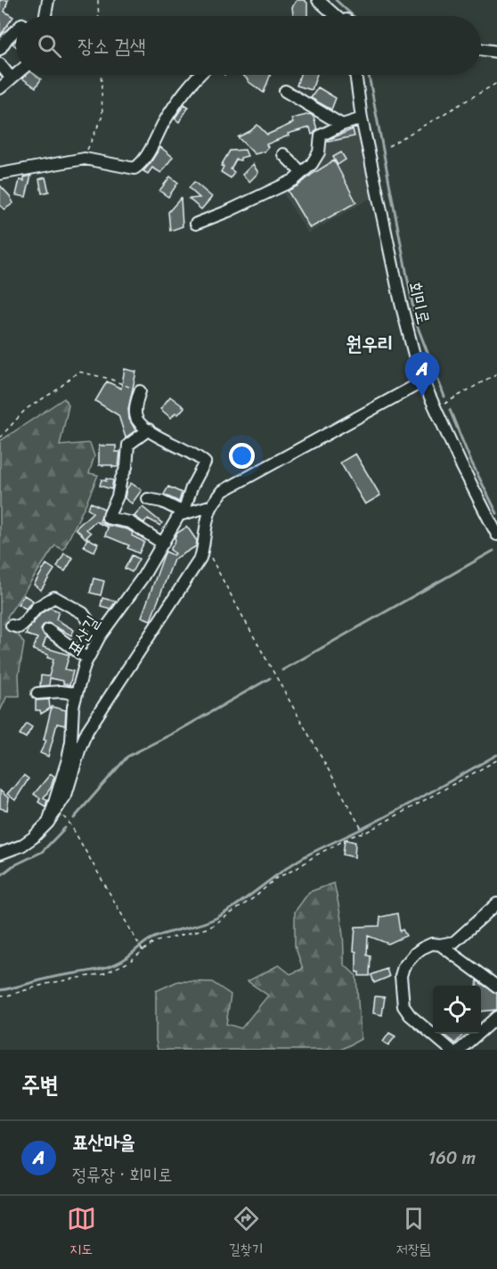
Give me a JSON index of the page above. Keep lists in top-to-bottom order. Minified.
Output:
{"streets":{"street":["회미로","표산길"]},"districts":["원우리"],"page":{"search":"장소 검색","pins":"A","heading":"주변","list":[{"mark":"A","name":"표산마을","note":"정류장 · 회미로","value":"160 m"}],"nav":["지도","길찾기","저장됨"]}}
